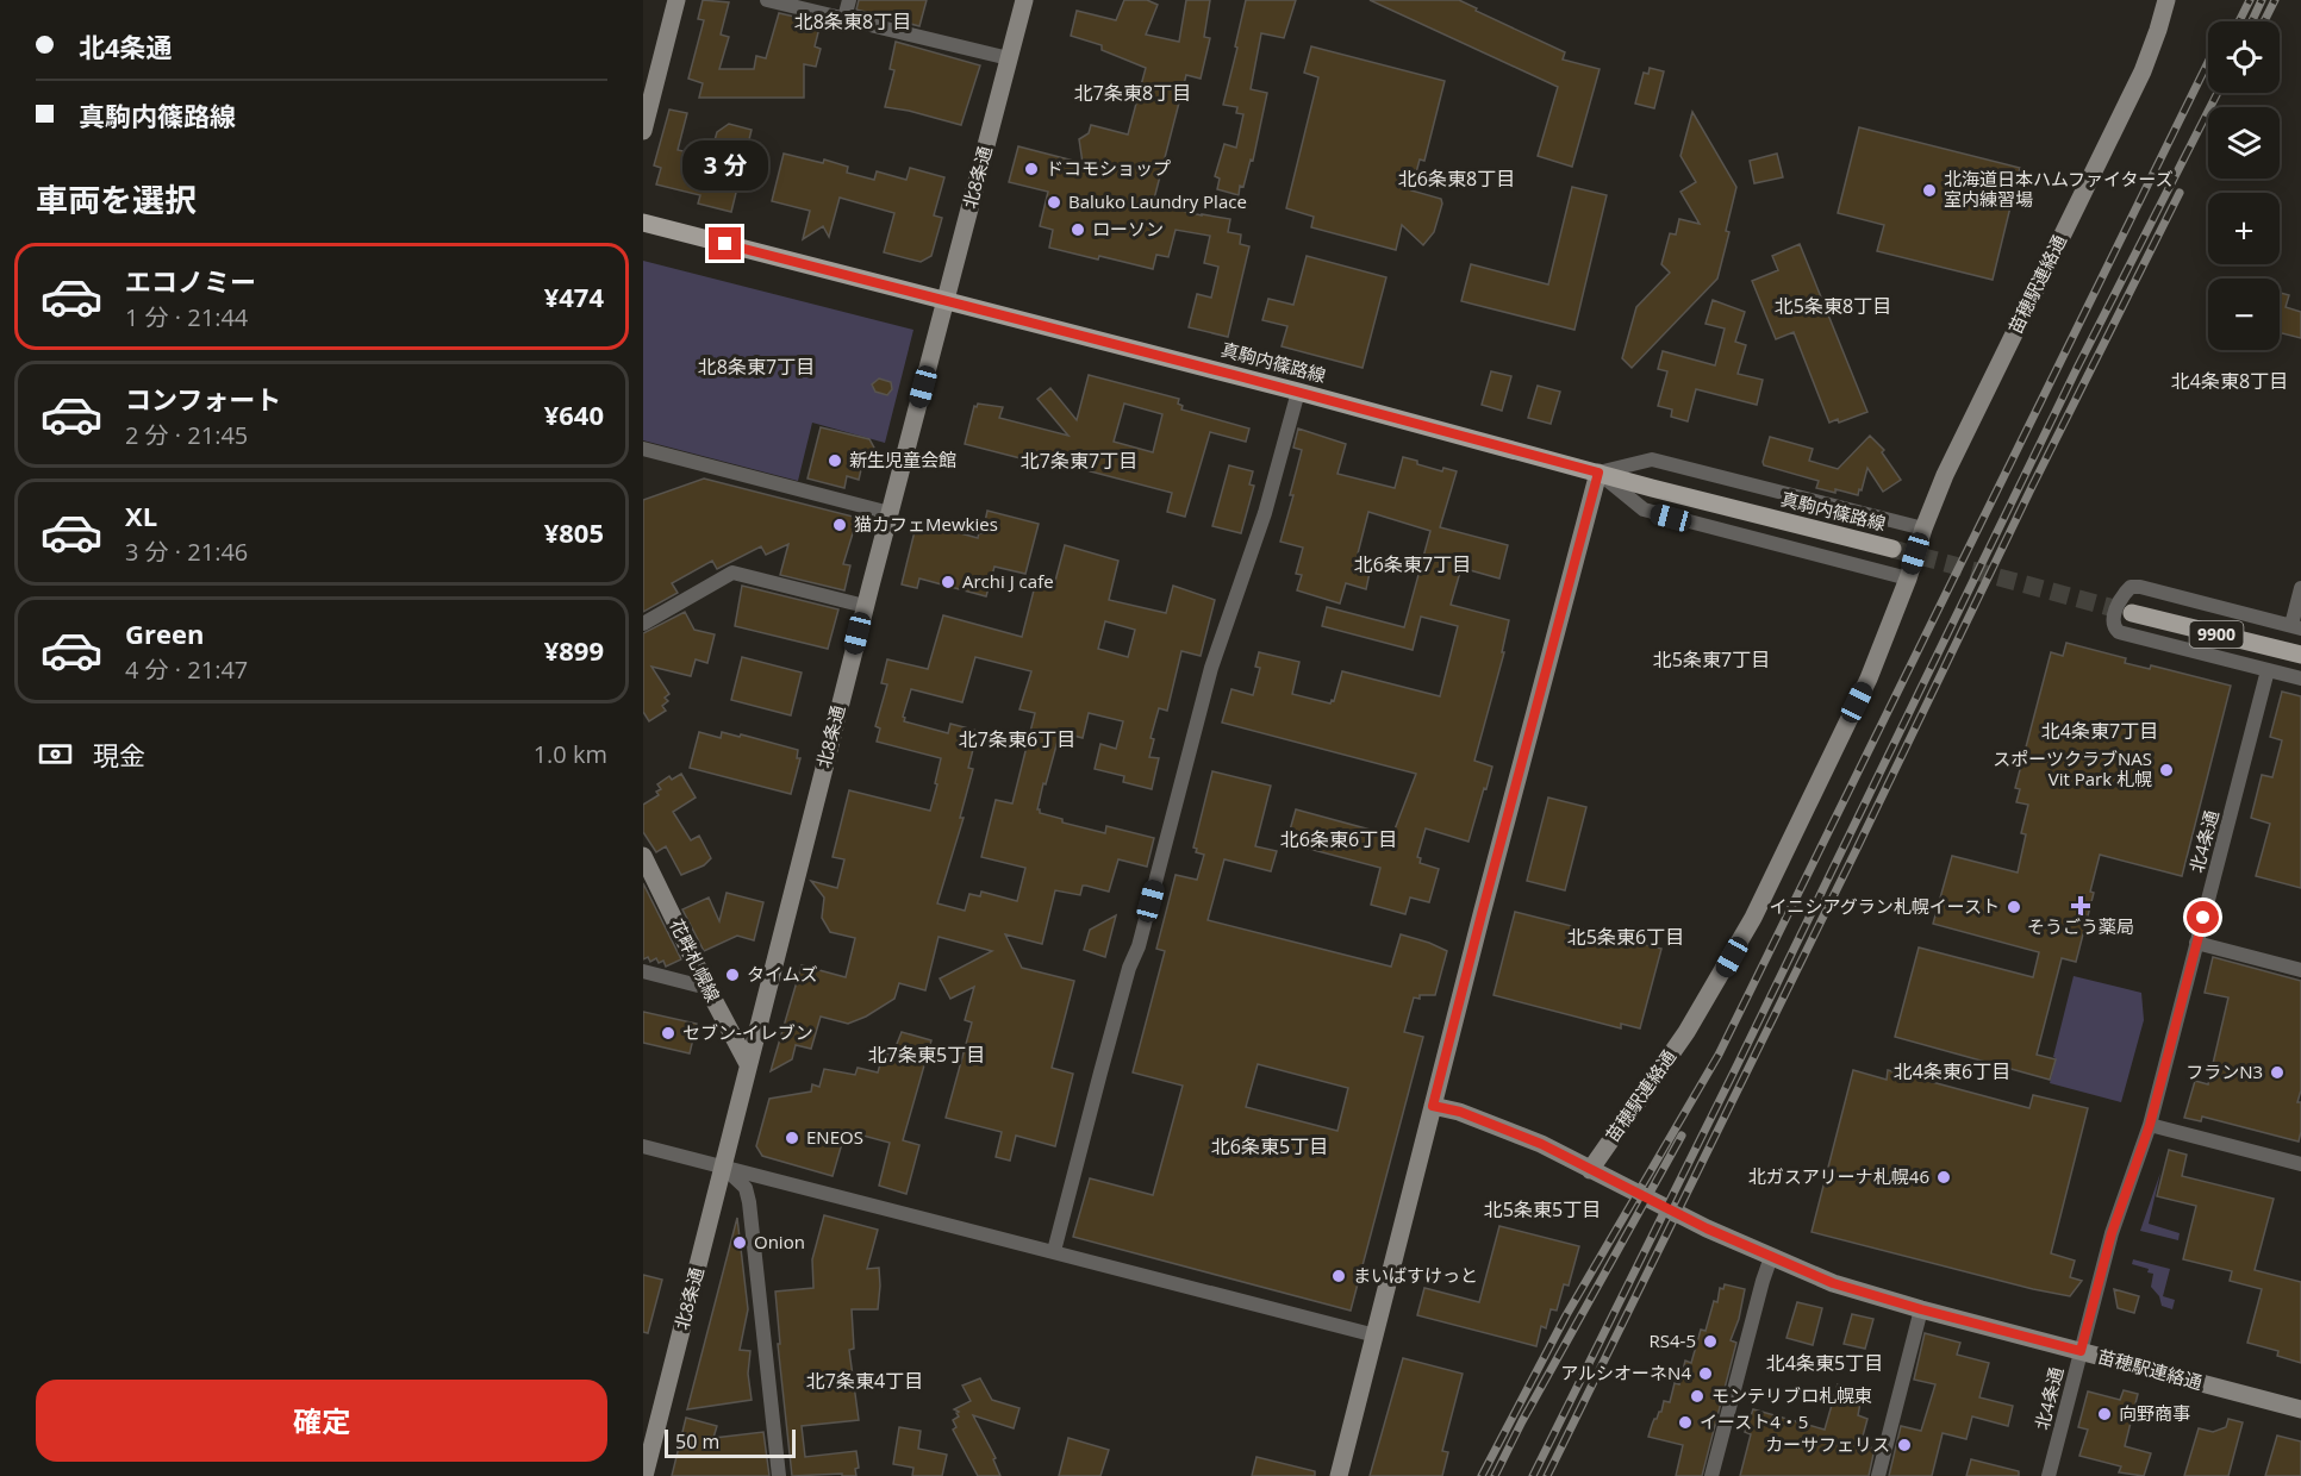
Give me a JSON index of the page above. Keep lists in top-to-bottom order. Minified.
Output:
{"streets":{"main road":["真駒内篠路線","9900"],"street":["北8条通","苗穂駅連絡通","北4条通","花畔札幌線"]},"crossings":[["北8条通","真駒内篠路線"],["北8条通","花畔札幌線"],["苗穂駅連絡通","北4条通"]],"districts":["北8条東8丁目","北7条東8丁目","北6条東8丁目","北5条東8丁目","北8条東7丁目","北4条東8丁目","北7条東7丁目","北6条東7丁目","北5条東7丁目","北4条東7丁目","北7条東6丁目","北6条東6丁目","北5条東6丁目","北7条東5丁目","北4条東6丁目","北6条東5丁目","北5条東5丁目","北4条東5丁目","北7条東4丁目"],"places":{"other":["ドコモショップ","北海道日本ハムファイターズ 室内練習場","Baluko Laundry Place","ローソン","新生児童会館","猫カフェMewkies","Archi J cafe","スポーツクラブNAS Vit Park 札幌","イニシアグラン札幌イースト","タイムズ","セブン-イレブン","フランN3","ENEOS","北ガスアリーナ札幌46","Onion","まいばすけっと","RS4-5","アルシオーネN4","モンテリブロ札幌東","向野商事","イースト4・5","カーサフェリス"],"health":["そうごう薬局"]},"scale_bar":"50 m","page":{"banner":["北4条通","真駒内篠路線"],"map_buttons":["+","−"],"bubble":"3 分","heading":"車両を選択","list":[{"name":"エコノミー","note":"1 分 · 21:44","value":"¥474"},{"name":"コンフォート","note":"2 分 · 21:45","value":"¥640"},{"name":"XL","note":"3 分 · 21:46","value":"¥805"},{"name":"Green","note":"4 分 · 21:47","value":"¥899"}],"pay":["現金","1.0 km"],"buttons":"確定","scale":"50 m"}}
